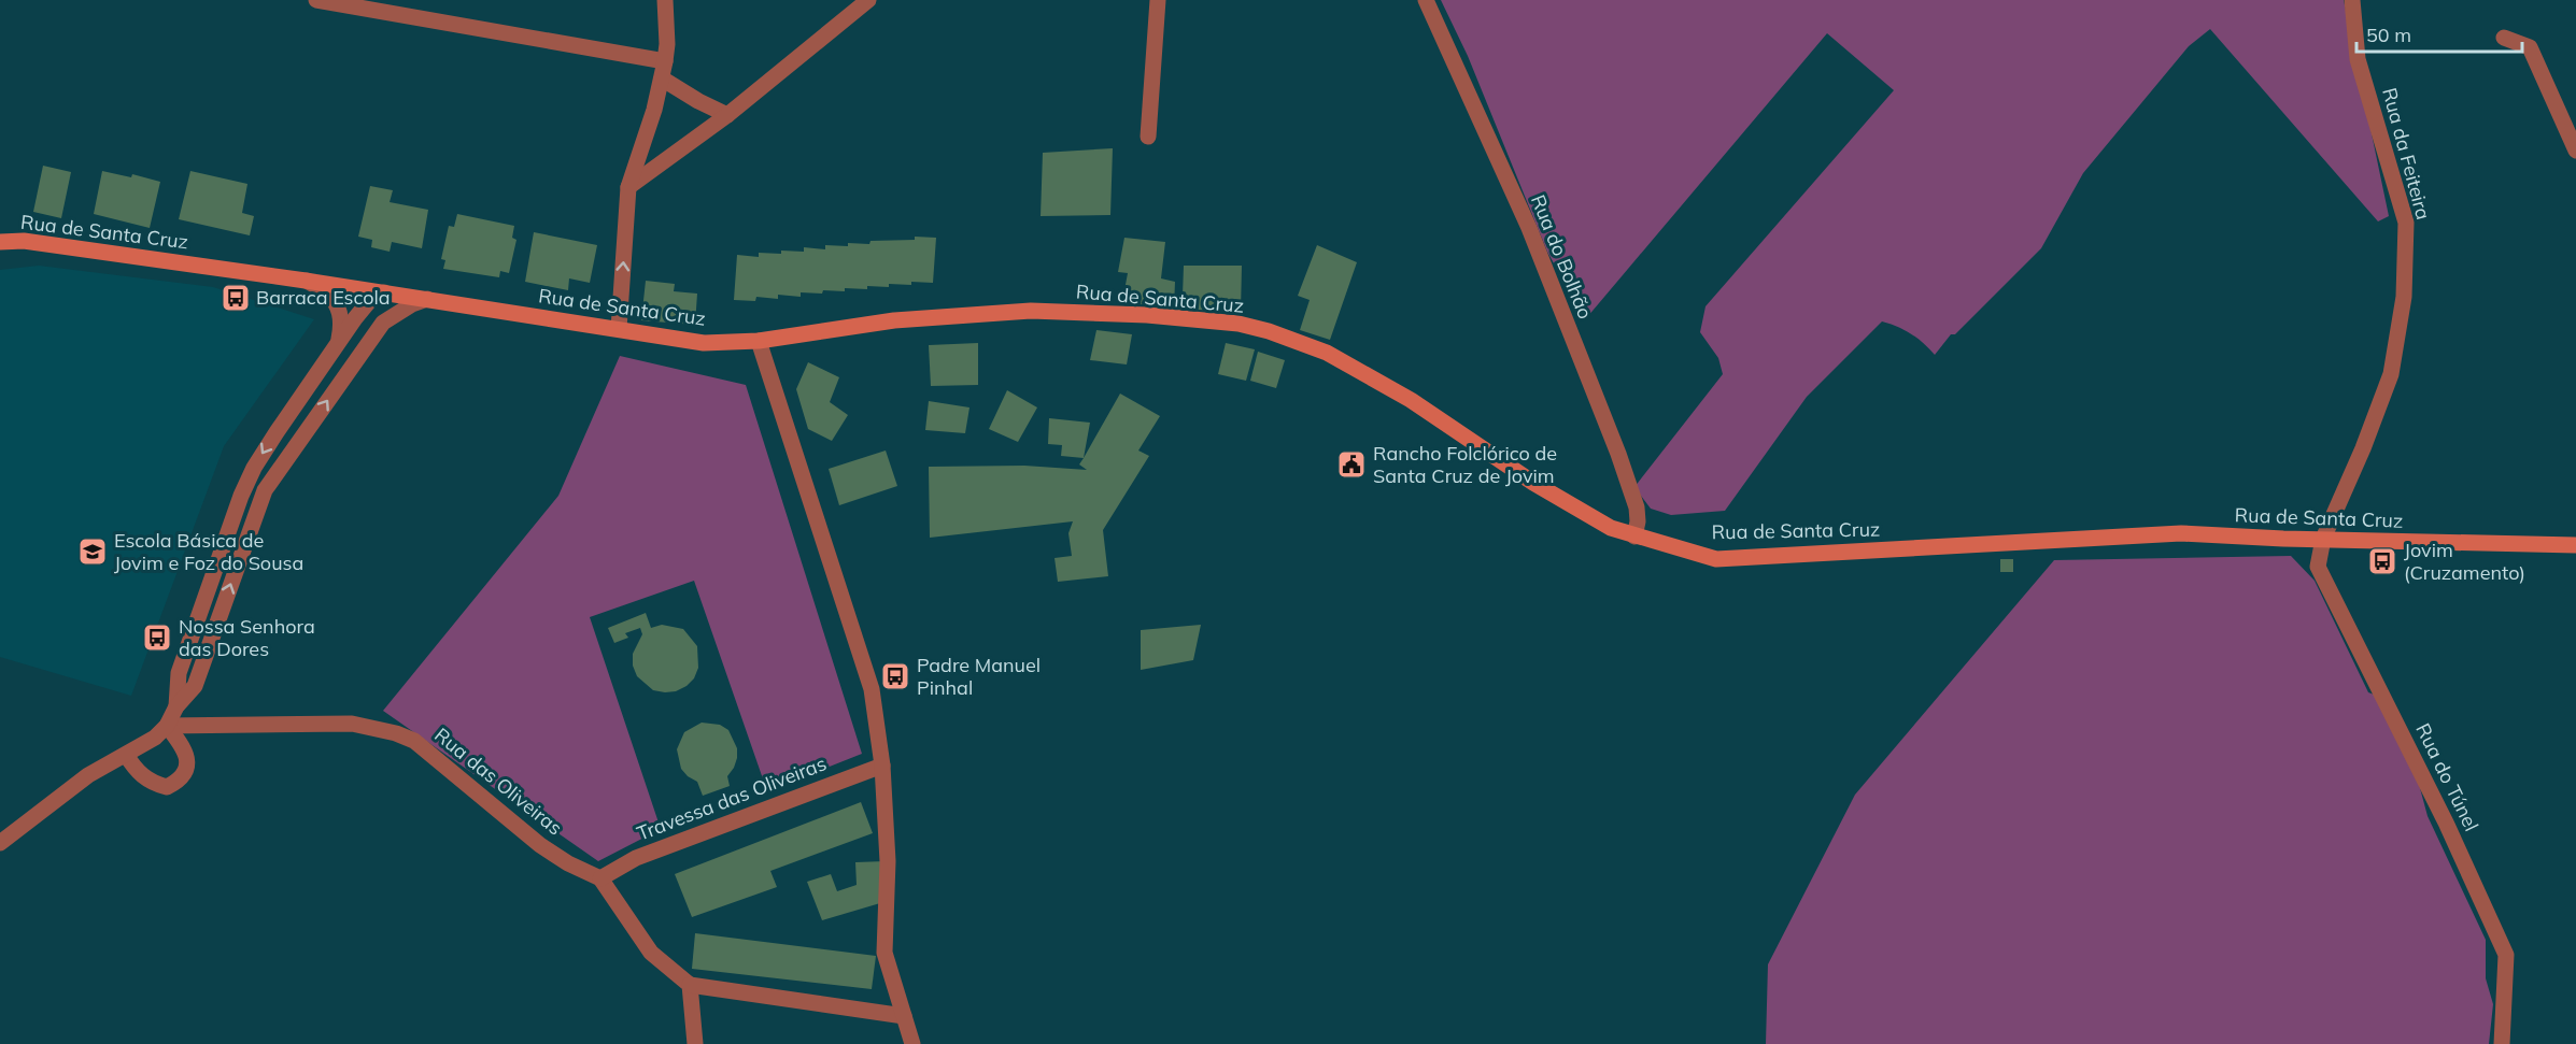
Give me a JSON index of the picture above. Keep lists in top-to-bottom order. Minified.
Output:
{"streets":{"main road":["Rua de Santa Cruz"],"street":["Rua da Feiteira","Rua do Bolhão","Rua do Túnel","Rua das Oliveiras","Travessa das Oliveiras"]},"crossings":[["Rua da Feiteira","Rua de Santa Cruz"],["Rua da Feiteira","Rua do Túnel"],["Rua de Santa Cruz","Rua do Bolhão"],["Rua de Santa Cruz","Rua do Túnel"],["Rua das Oliveiras","Travessa das Oliveiras"]],"places":{"bus stop":["Barraca Escola","Jovim (Cruzamento)","Nossa Senhora das Dores","Padre Manuel Pinhal"],"public building":["Rancho Folclórico de Santa Cruz de Jovim"],"school or university":["Escola Básica de Jovim e Foz do Sousa"]},"scale_bar":"50 m"}
